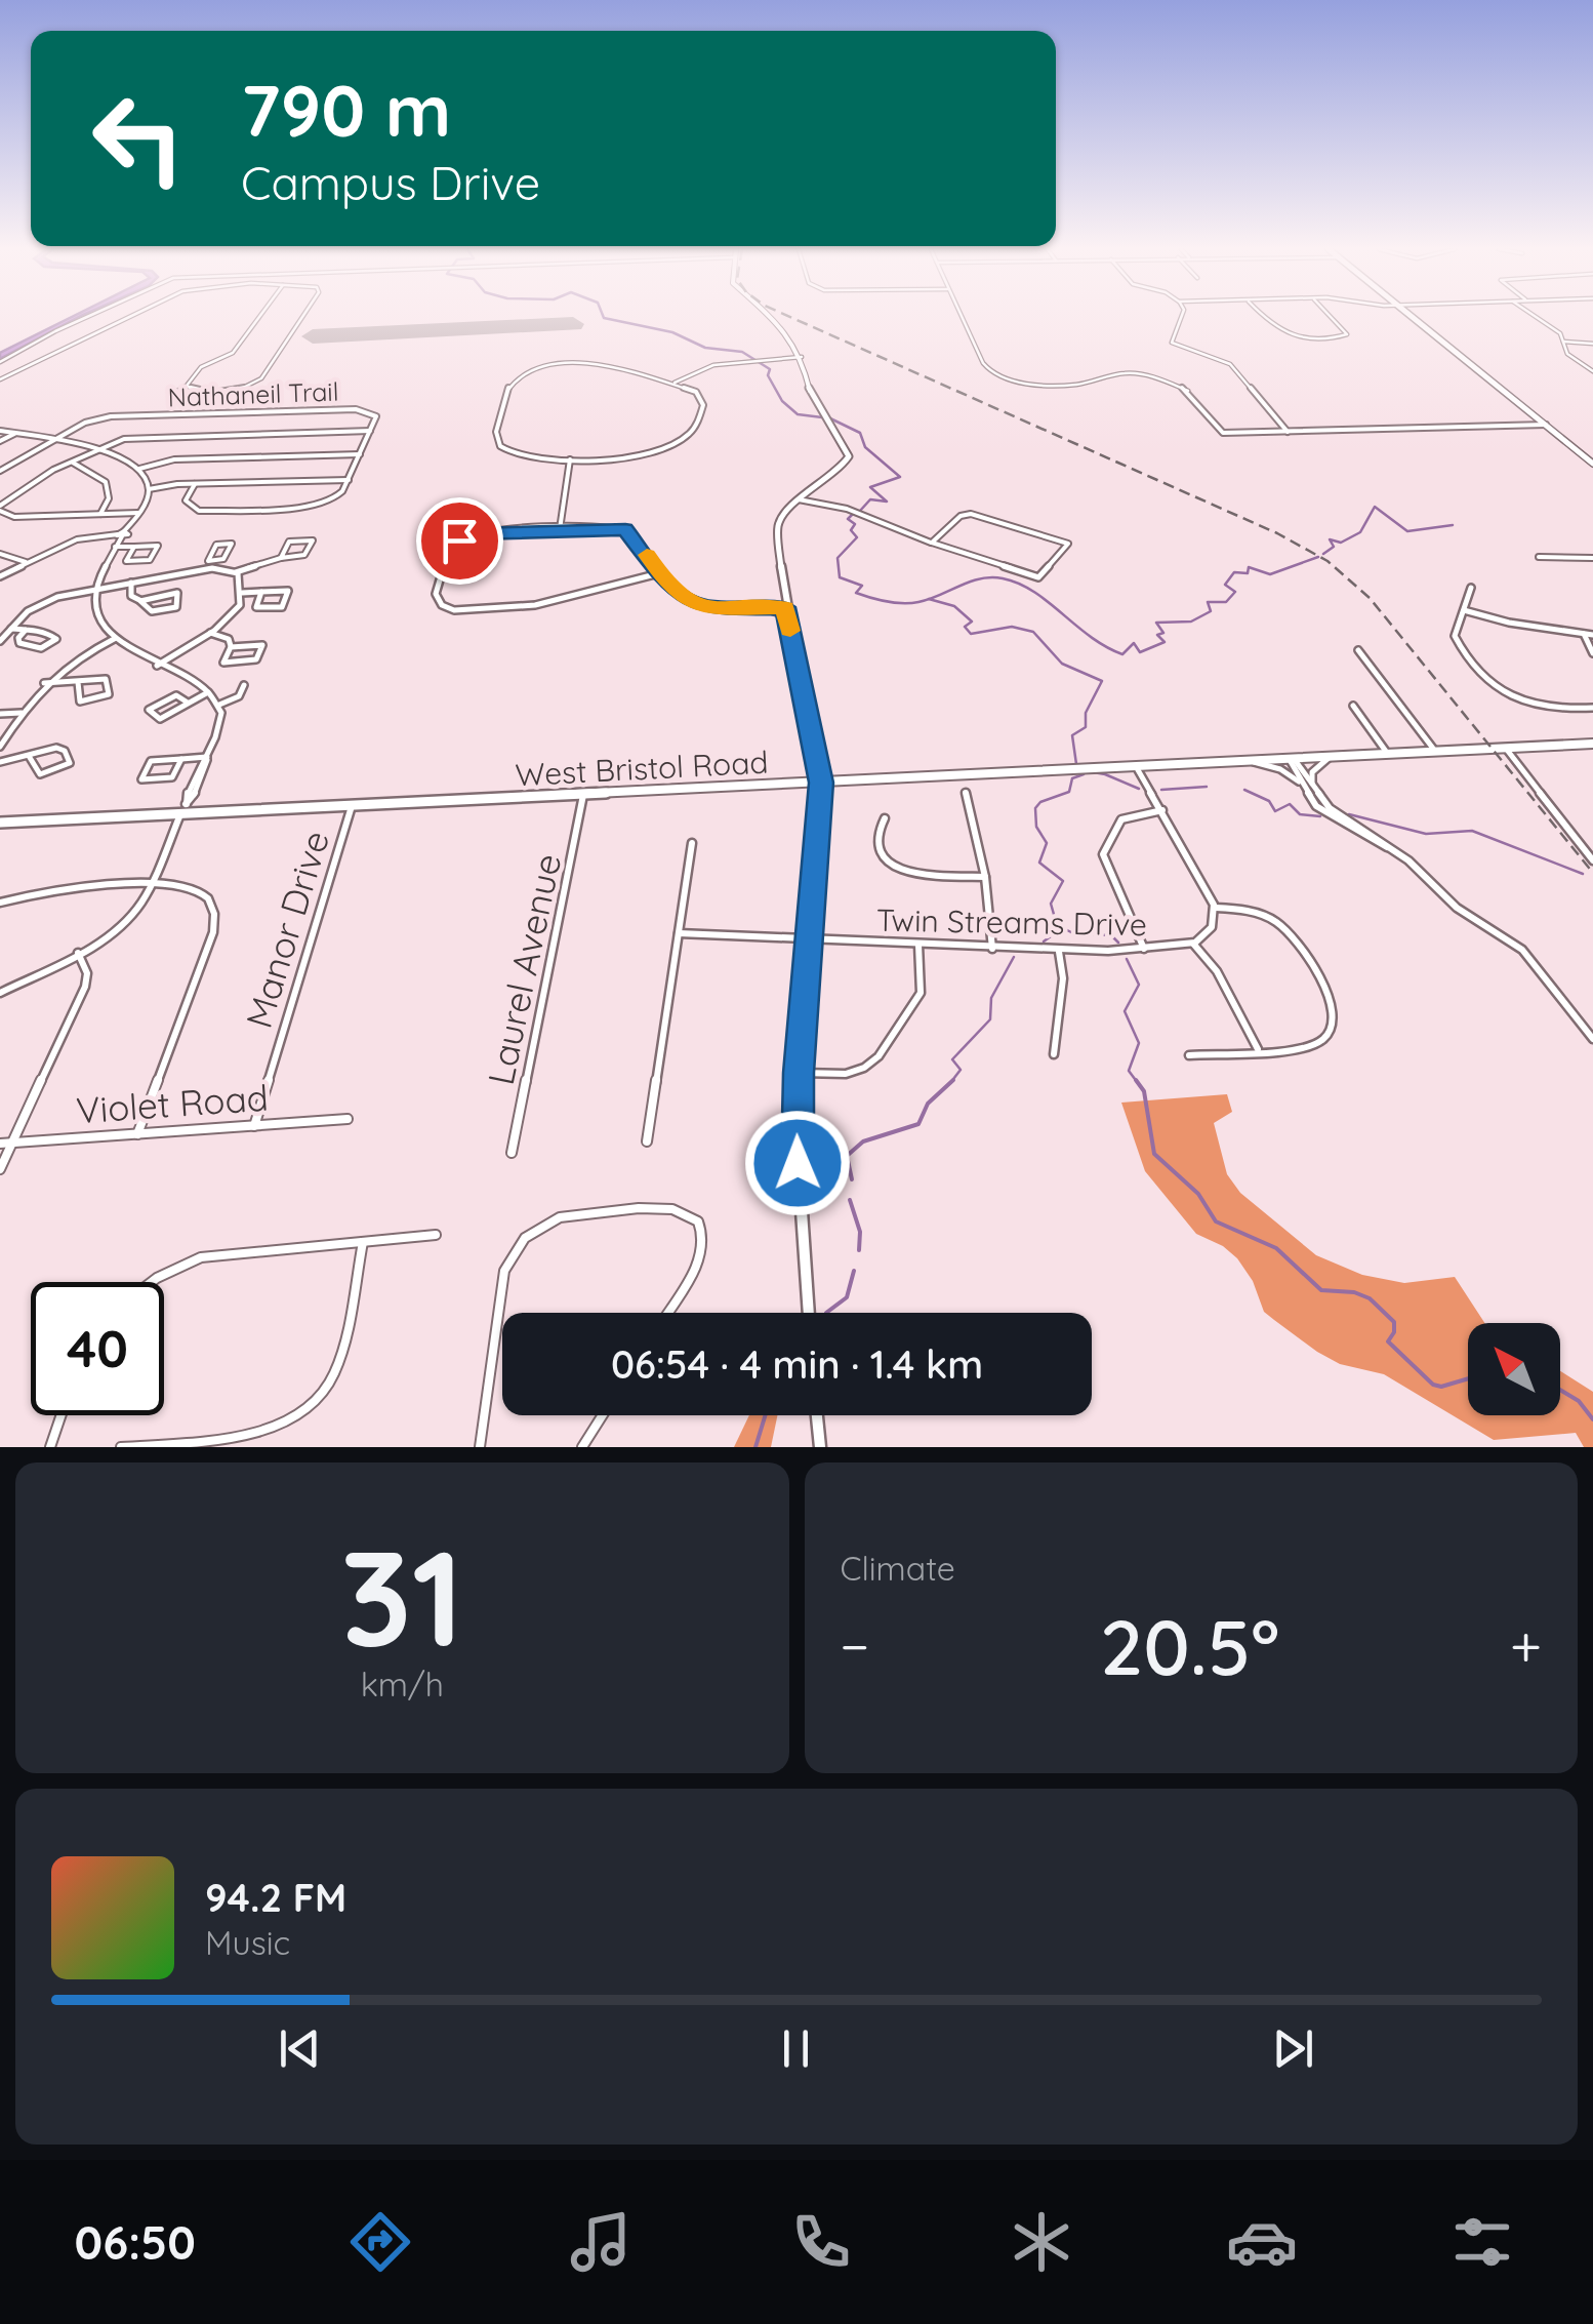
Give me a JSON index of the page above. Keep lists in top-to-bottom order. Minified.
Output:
{"streets":{"main road":["West Bristol Road"],"street":["Nathaneil Trail","Twin Streams Drive","Manor Drive","Laurel Avenue","Violet Road"]},"crossings":[["West Bristol Road","Manor Drive"],["West Bristol Road","Laurel Avenue"],["Manor Drive","Violet Road"]],"north":"top left","page":{"turn":["790 m","Campus Drive"],"limit":"40","trip":"06:54 · 4 min · 1.4 km","tile":[["31","km/h"],"Climate"],"heat":["−","20.5°","+"],"song":["94.2 FM","Music"],"tabs":"06:50"}}
